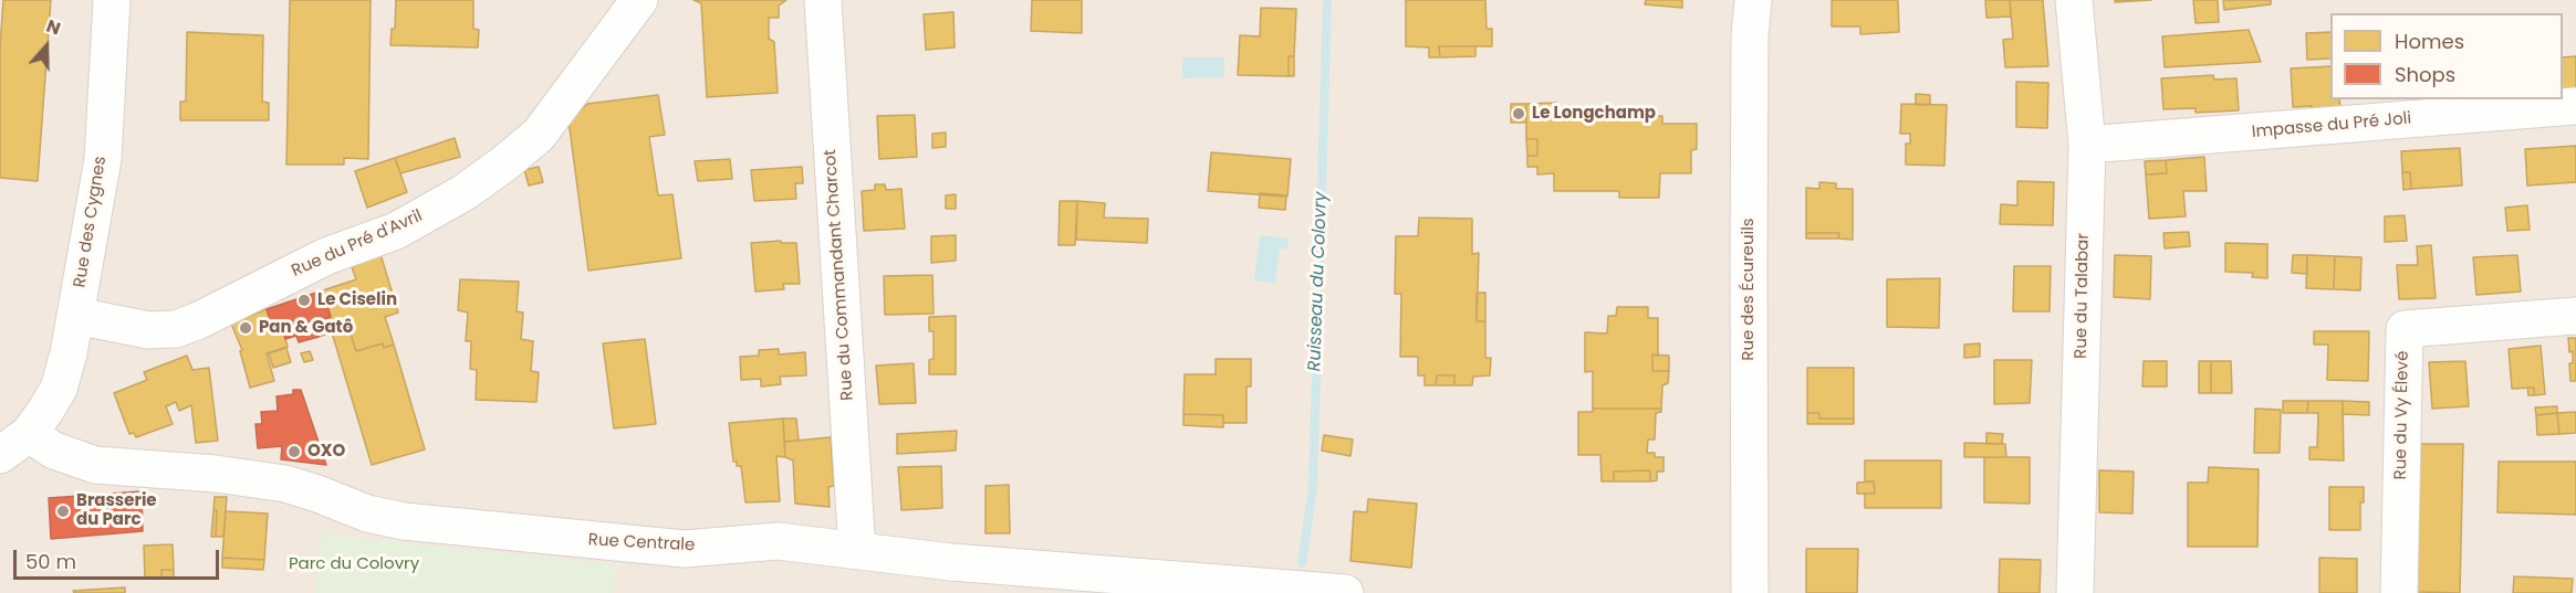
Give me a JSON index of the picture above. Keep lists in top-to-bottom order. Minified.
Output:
{"streets":{"street":["Impasse du Pré Joli","Rue des Cygnes","Rue du Pré d'Avril","Rue du Commandant Charcot","Rue des Écureuils","Rue du Talabar","Rue du Vy Élevé","Rue Centrale"]},"crossings":[["Impasse du Pré Joli","Rue du Talabar"],["Rue des Cygnes","Rue du Pré d'Avril"],["Rue des Cygnes","Rue Centrale"],["Rue du Commandant Charcot","Rue Centrale"]],"water":["Ruisseau du Colovry"],"parks":["Parc du Colovry"],"places":["Le Longchamp","Le Ciselin","Pan & Gatô","OXO","Brasserie du Parc"],"legend":["Homes","Shops"],"scale_bar":"50 m","north":"top"}
